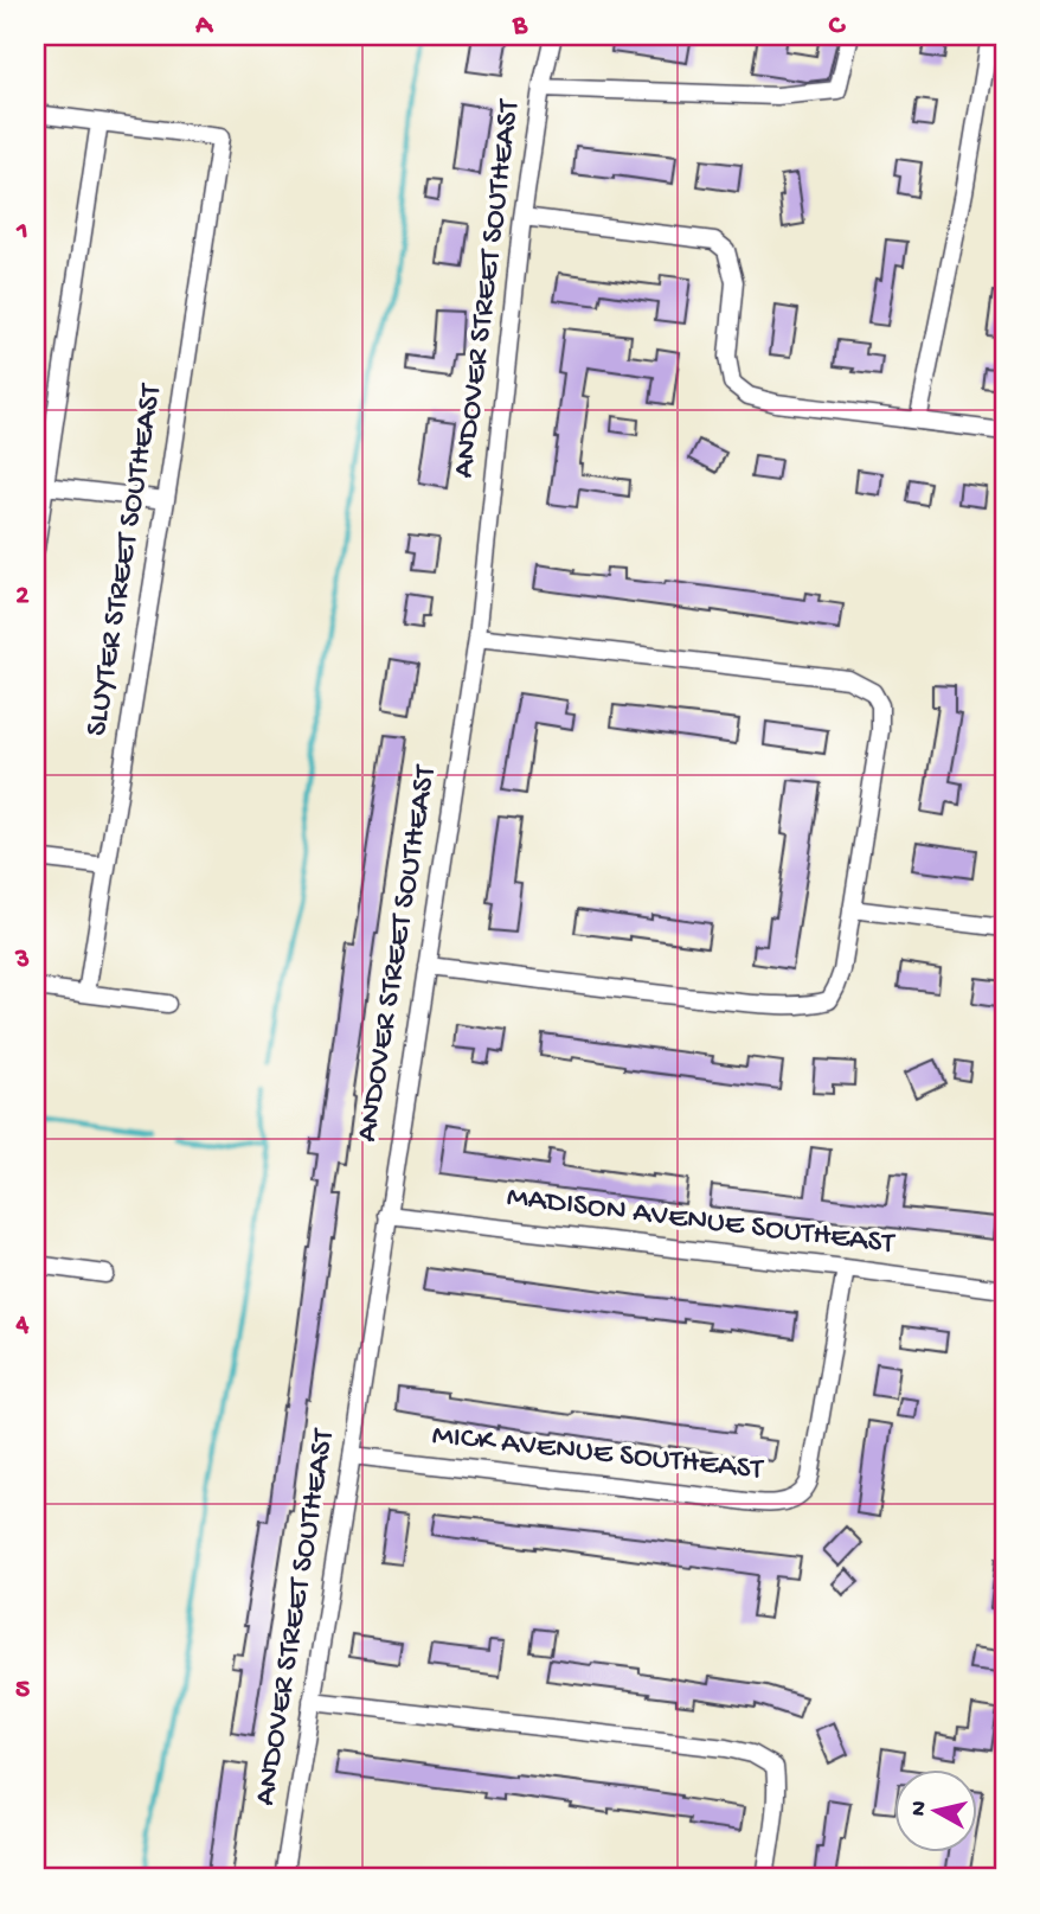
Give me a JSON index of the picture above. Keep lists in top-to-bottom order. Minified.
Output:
{"streets":{"street":["ANDOVER STREET SOUTHEAST","SLUYTER STREET SOUTHEAST","MADISON AVENUE SOUTHEAST","MICK AVENUE SOUTHEAST"]},"crossings":[["ANDOVER STREET SOUTHEAST","MADISON AVENUE SOUTHEAST"],["ANDOVER STREET SOUTHEAST","MICK AVENUE SOUTHEAST"],["MADISON AVENUE SOUTHEAST","MICK AVENUE SOUTHEAST"]],"north":"left","grid":{"columns":["A","B","C"],"rows":["1","2","3","4","5"]}}
